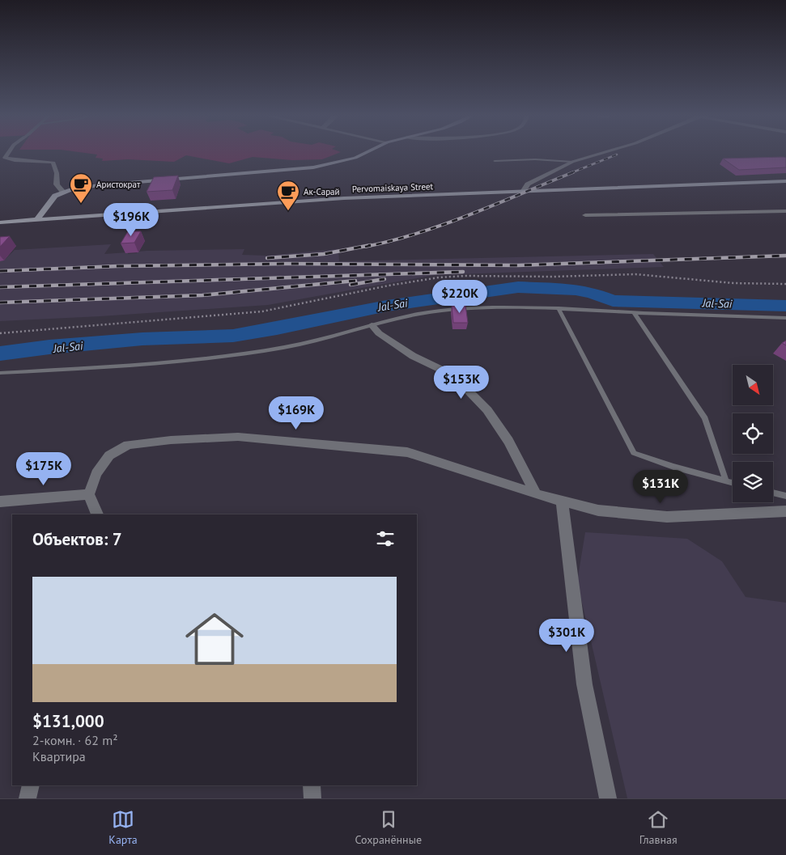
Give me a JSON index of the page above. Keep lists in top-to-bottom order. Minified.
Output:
{"streets":{"main road":["Pervomaiskaya Street"]},"water":["Jal-Sai"],"places":{"cafe":["Аристократ","Ак-Сарай"]},"north":"bottom right","page":{"price":["$196K","$220K","$153K","$169K","$175K","$131K","$301K"],"heading":"Объектов: 7","list":[{"name":"$131,000","note":"2-комн. · 62 m² · Квартира"}],"tabs":["Карта","Сохранённые","Главная"]}}
